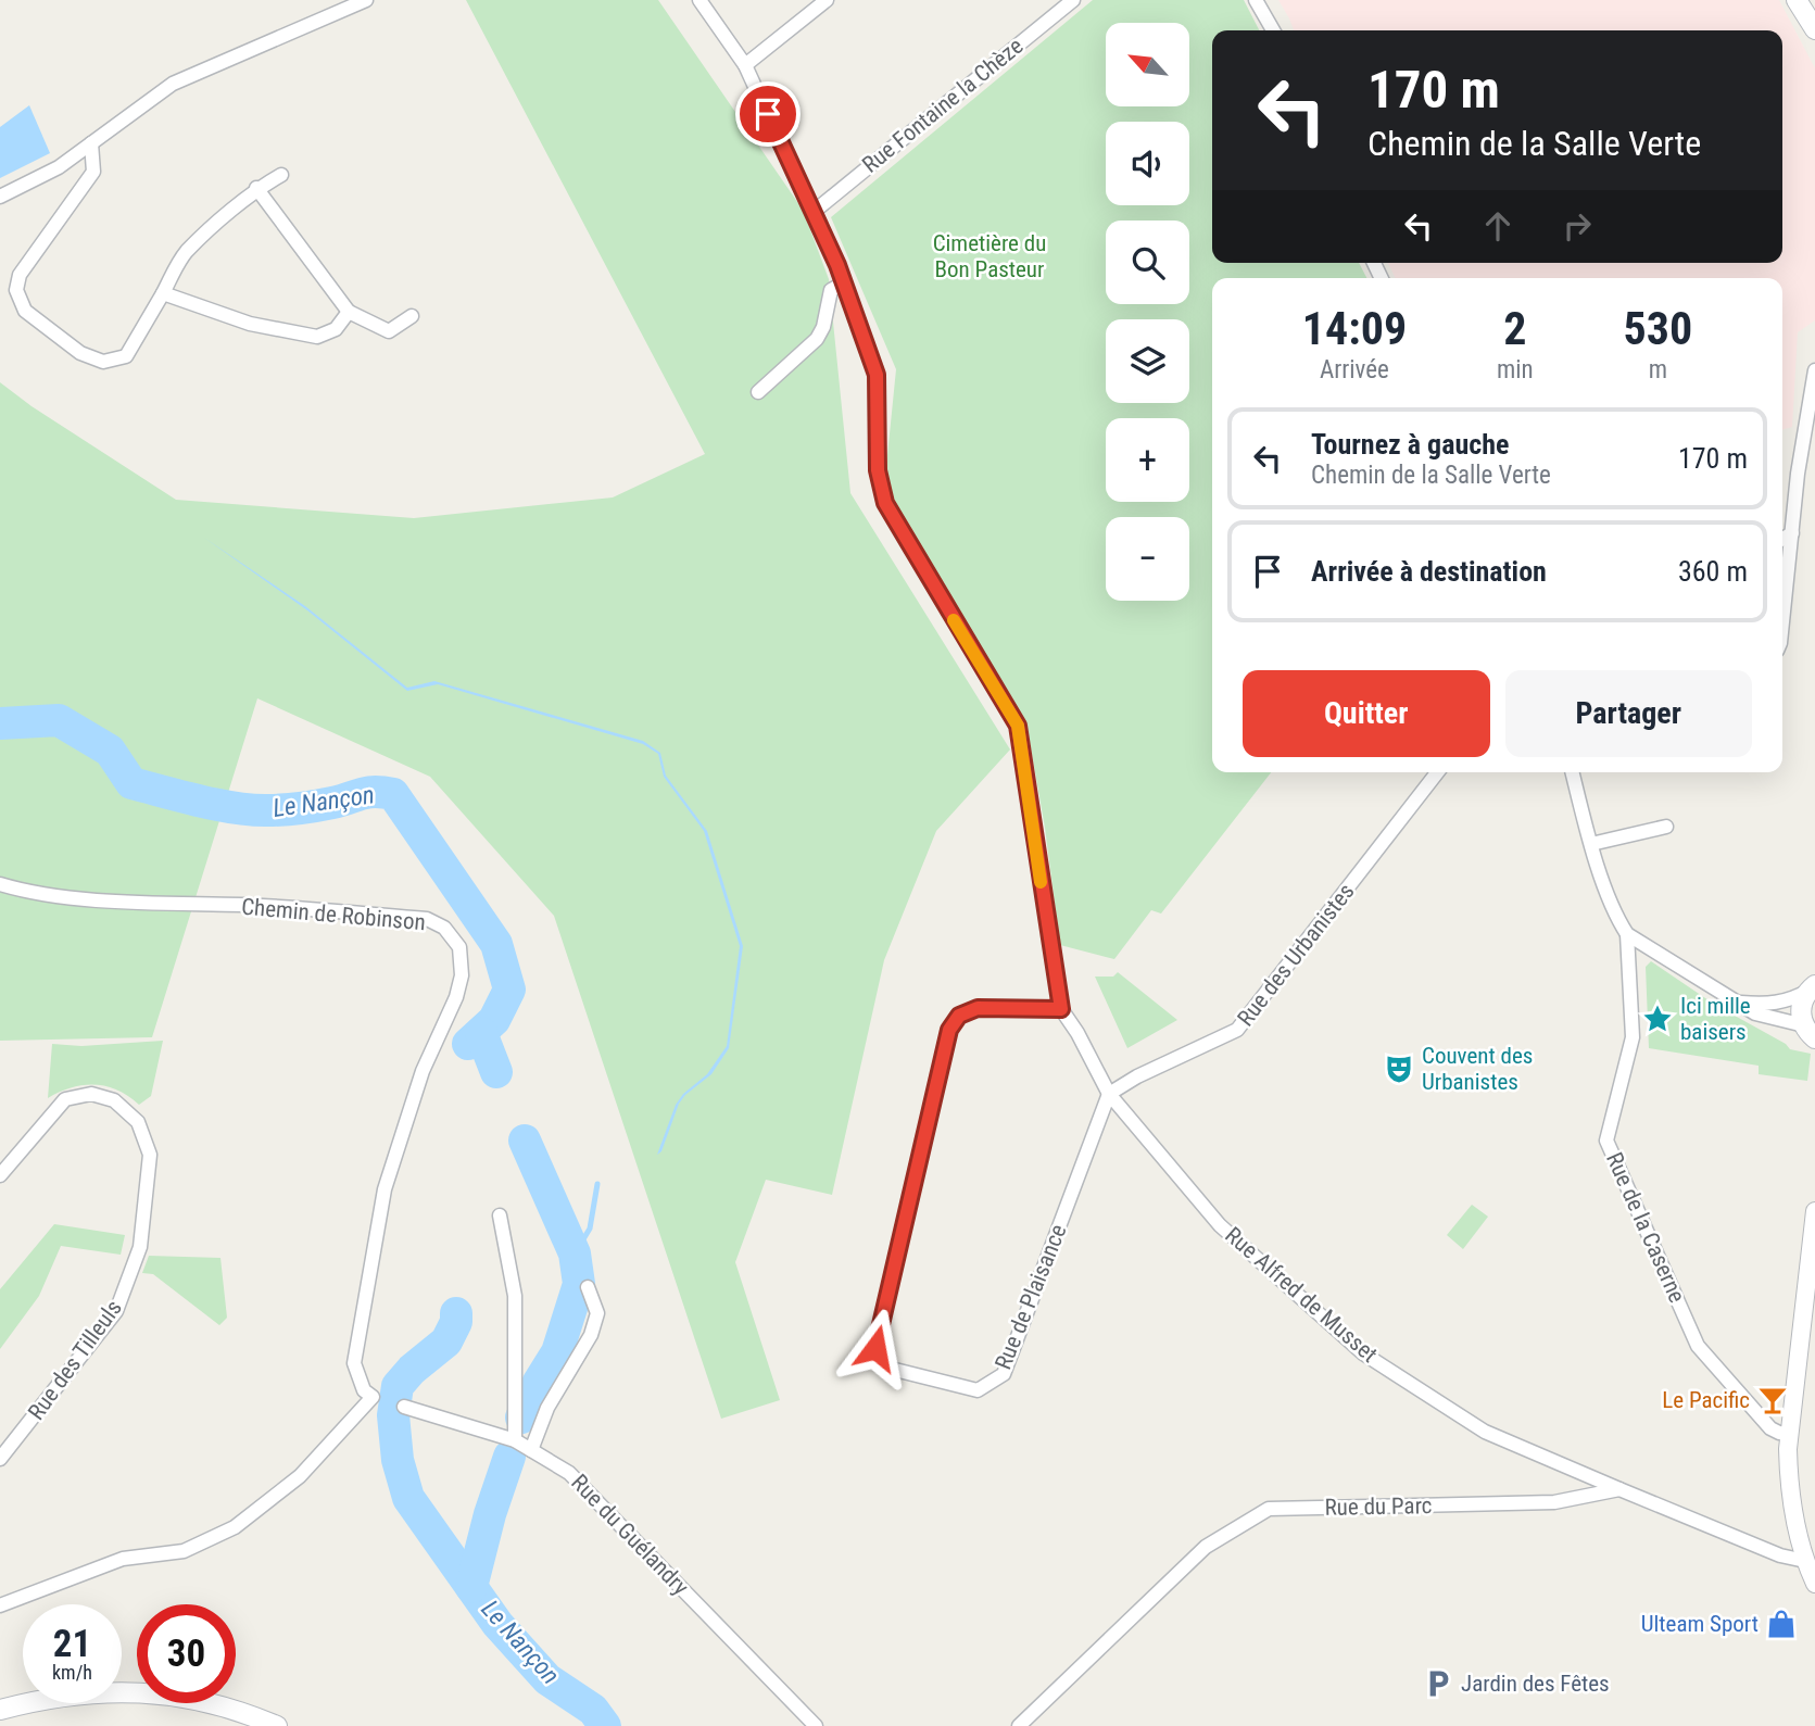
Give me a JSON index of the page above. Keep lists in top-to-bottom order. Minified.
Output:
{"streets":{"street":["Rue Fontaine la Chèze","Chemin de Robinson","Rue des Urbanistes","Rue de la Caserne","Rue Alfred de Musset","Rue de Plaisance","Rue des Tilleuls","Rue du Parc","Rue du Guélandry"]},"crossings":[["Rue des Urbanistes","Rue Alfred de Musset"],["Rue des Urbanistes","Rue de Plaisance"],["Rue Alfred de Musset","Rue de Plaisance"],["Rue Alfred de Musset","Rue du Parc"]],"water":["Le Nançon"],"parks":["Cimetière du Bon Pasteur"],"places":{"place":["Ici mille baisers"],"theatre":["Couvent des Urbanistes"],"bar":["Le Pacific"],"shop":["Ulteam Sport"],"parking":["Jardin des Fêtes"]},"north":"top left","page":{"map_buttons":["+","−"],"turn":["170 m","Chemin de la Salle Verte"],"eta":["14:09","Arrivée","2","min","530","m"],"list":[{"name":"Tournez à gauche","note":"Chemin de la Salle Verte","value":"170 m"},{"name":"Arrivée à destination","value":"360 m"}],"buttons":["Quitter","Partager"],"speed":"21 km/h","limit":"30"}}
